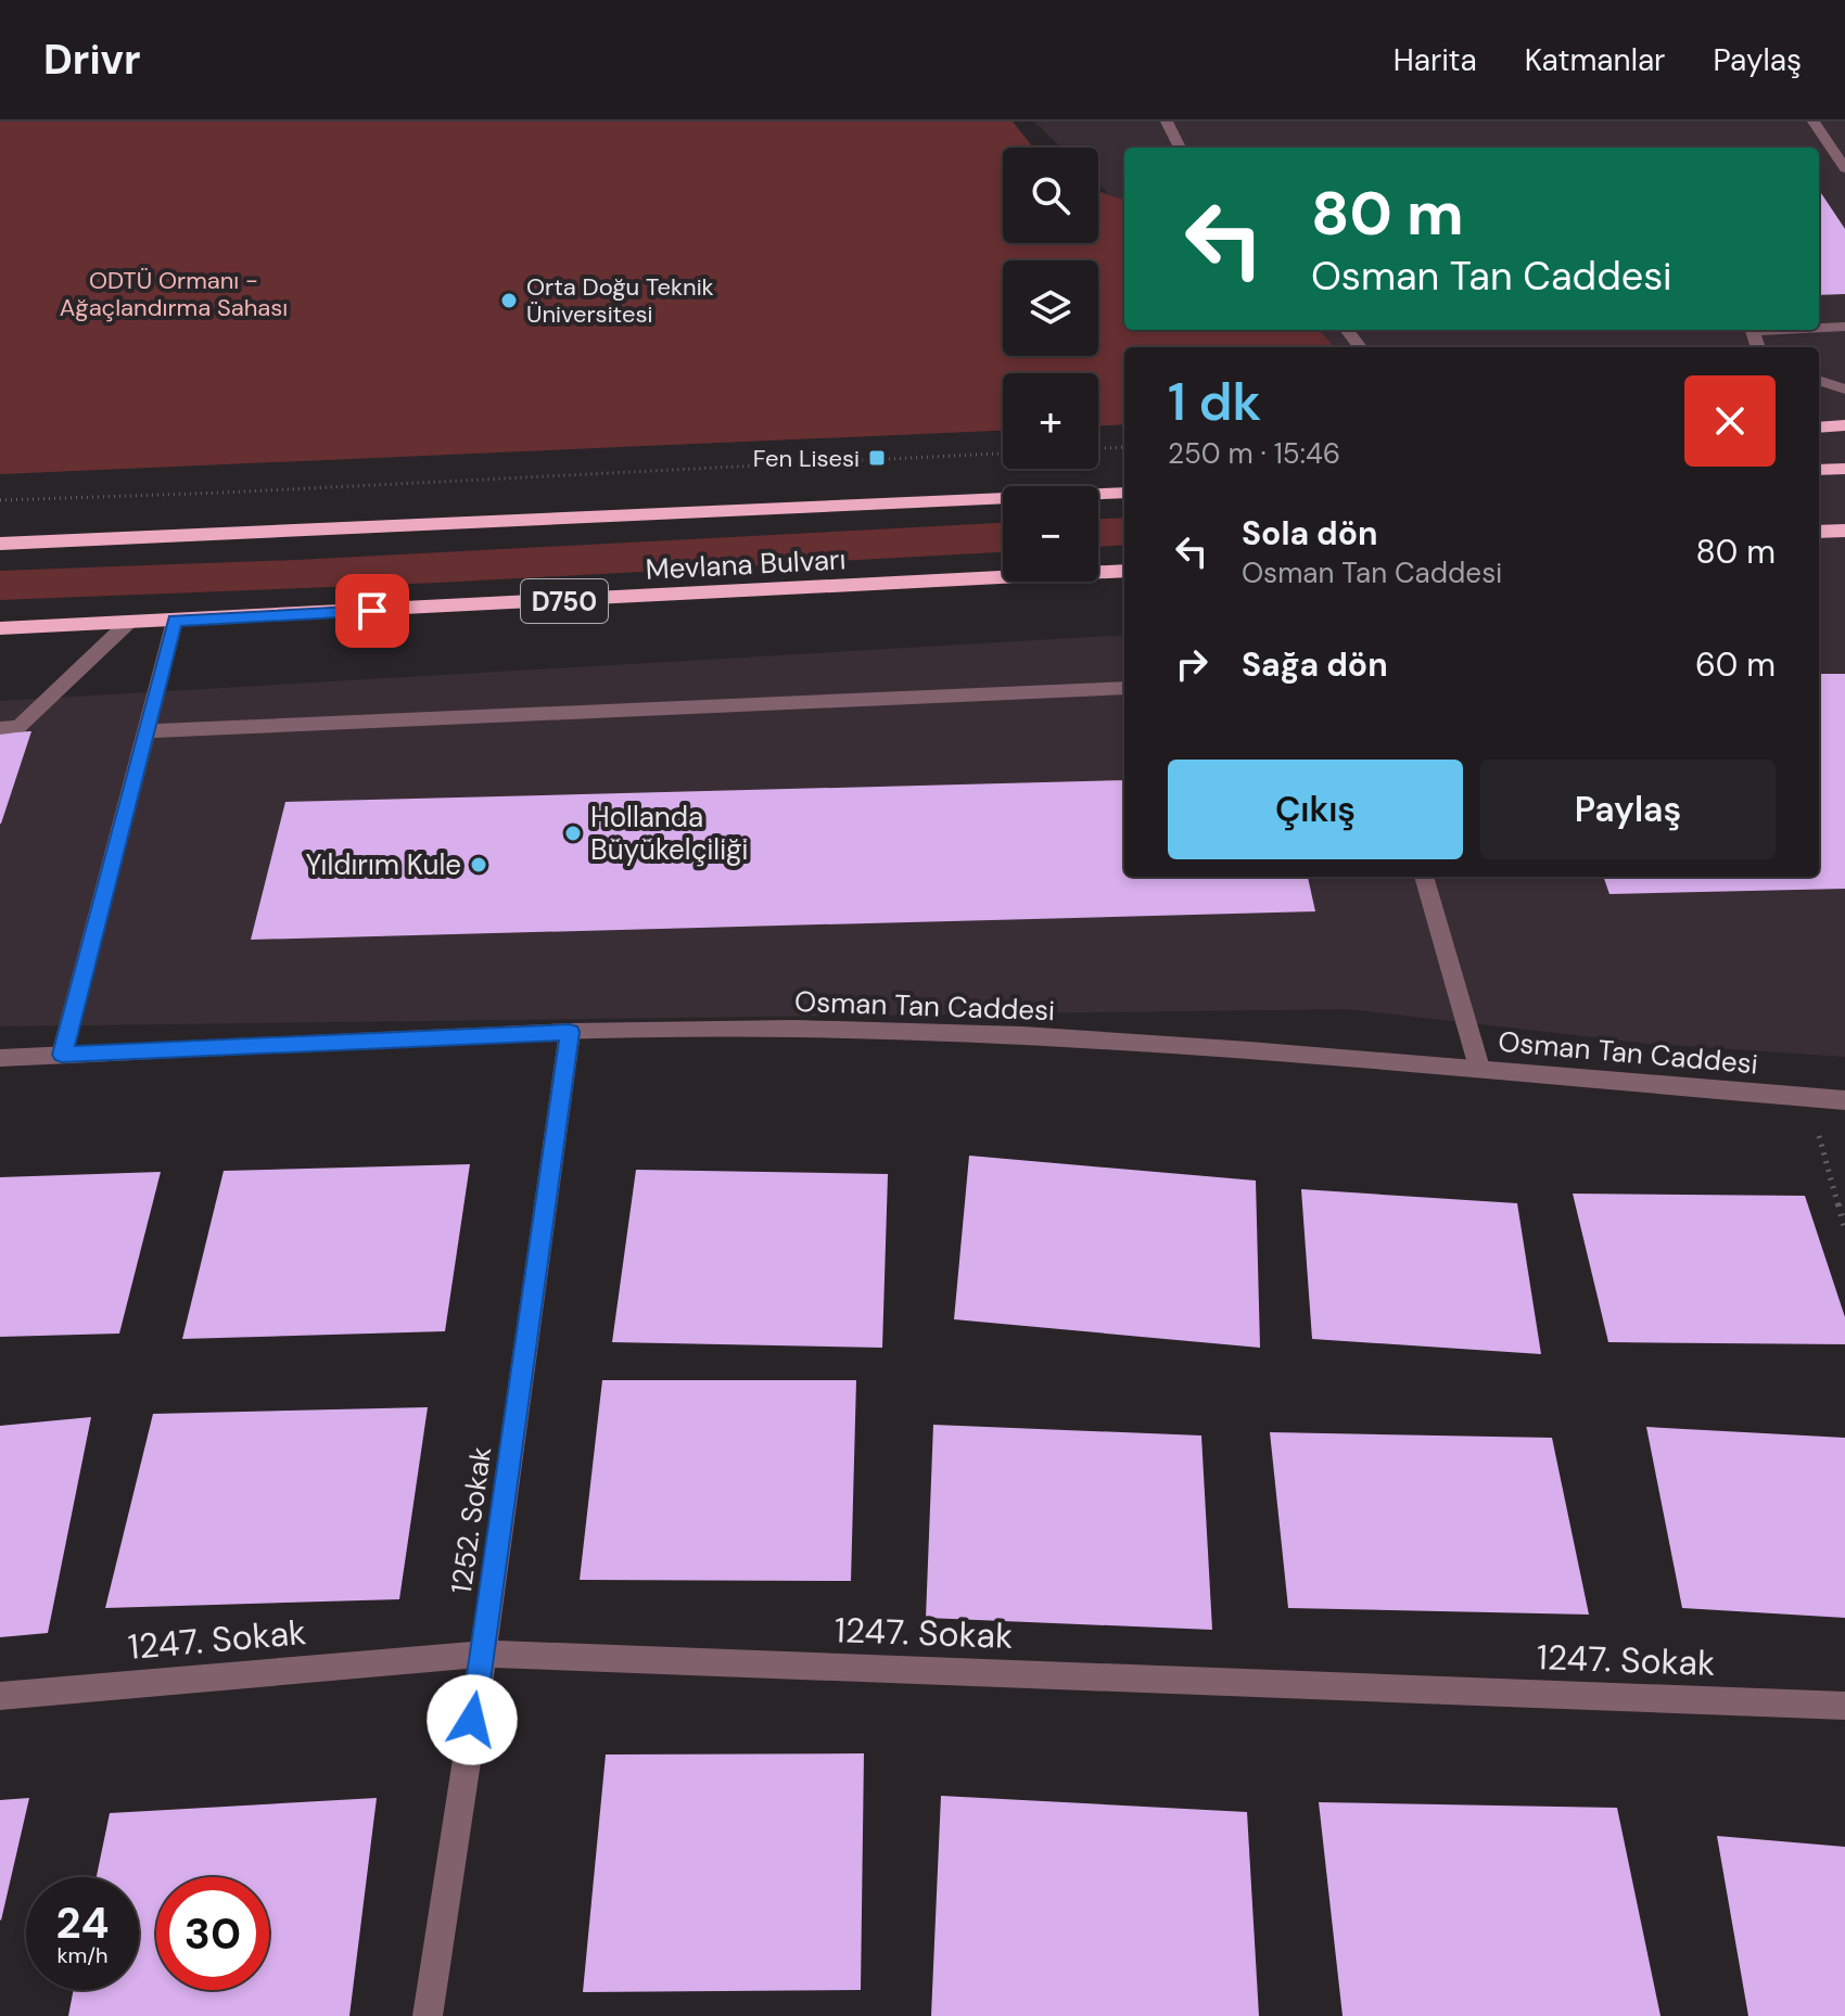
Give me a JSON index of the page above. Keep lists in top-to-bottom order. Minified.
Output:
{"streets":{"highway":["Mevlana Bulvarı","D750"],"street":["Osman Tan Caddesi","1252. Sokak","1247. Sokak"]},"crossings":[["Osman Tan Caddesi","1252. Sokak"],["1252. Sokak","1247. Sokak"]],"parks":["ODTÜ Ormanı - Ağaçlandırma Sahası"],"places":{"other":["Orta Doğu Teknik Üniversitesi","Hollanda Büyükelçiliği","Yıldırım Kule"],"transit":["Fen Lisesi"]},"page":{"header":"Drivr","nav":["Harita","Katmanlar","Paylaş"],"map_buttons":["+","−"],"turn":["80 m","Osman Tan Caddesi"],"heading":["1 dk","250 m · 15:46"],"list":[{"name":"Sola dön","note":"Osman Tan Caddesi","value":"80 m"},{"name":"Sağa dön","value":"60 m"}],"buttons":["Çıkış","Paylaş"],"speed":"24 km/h","limit":"30"}}
